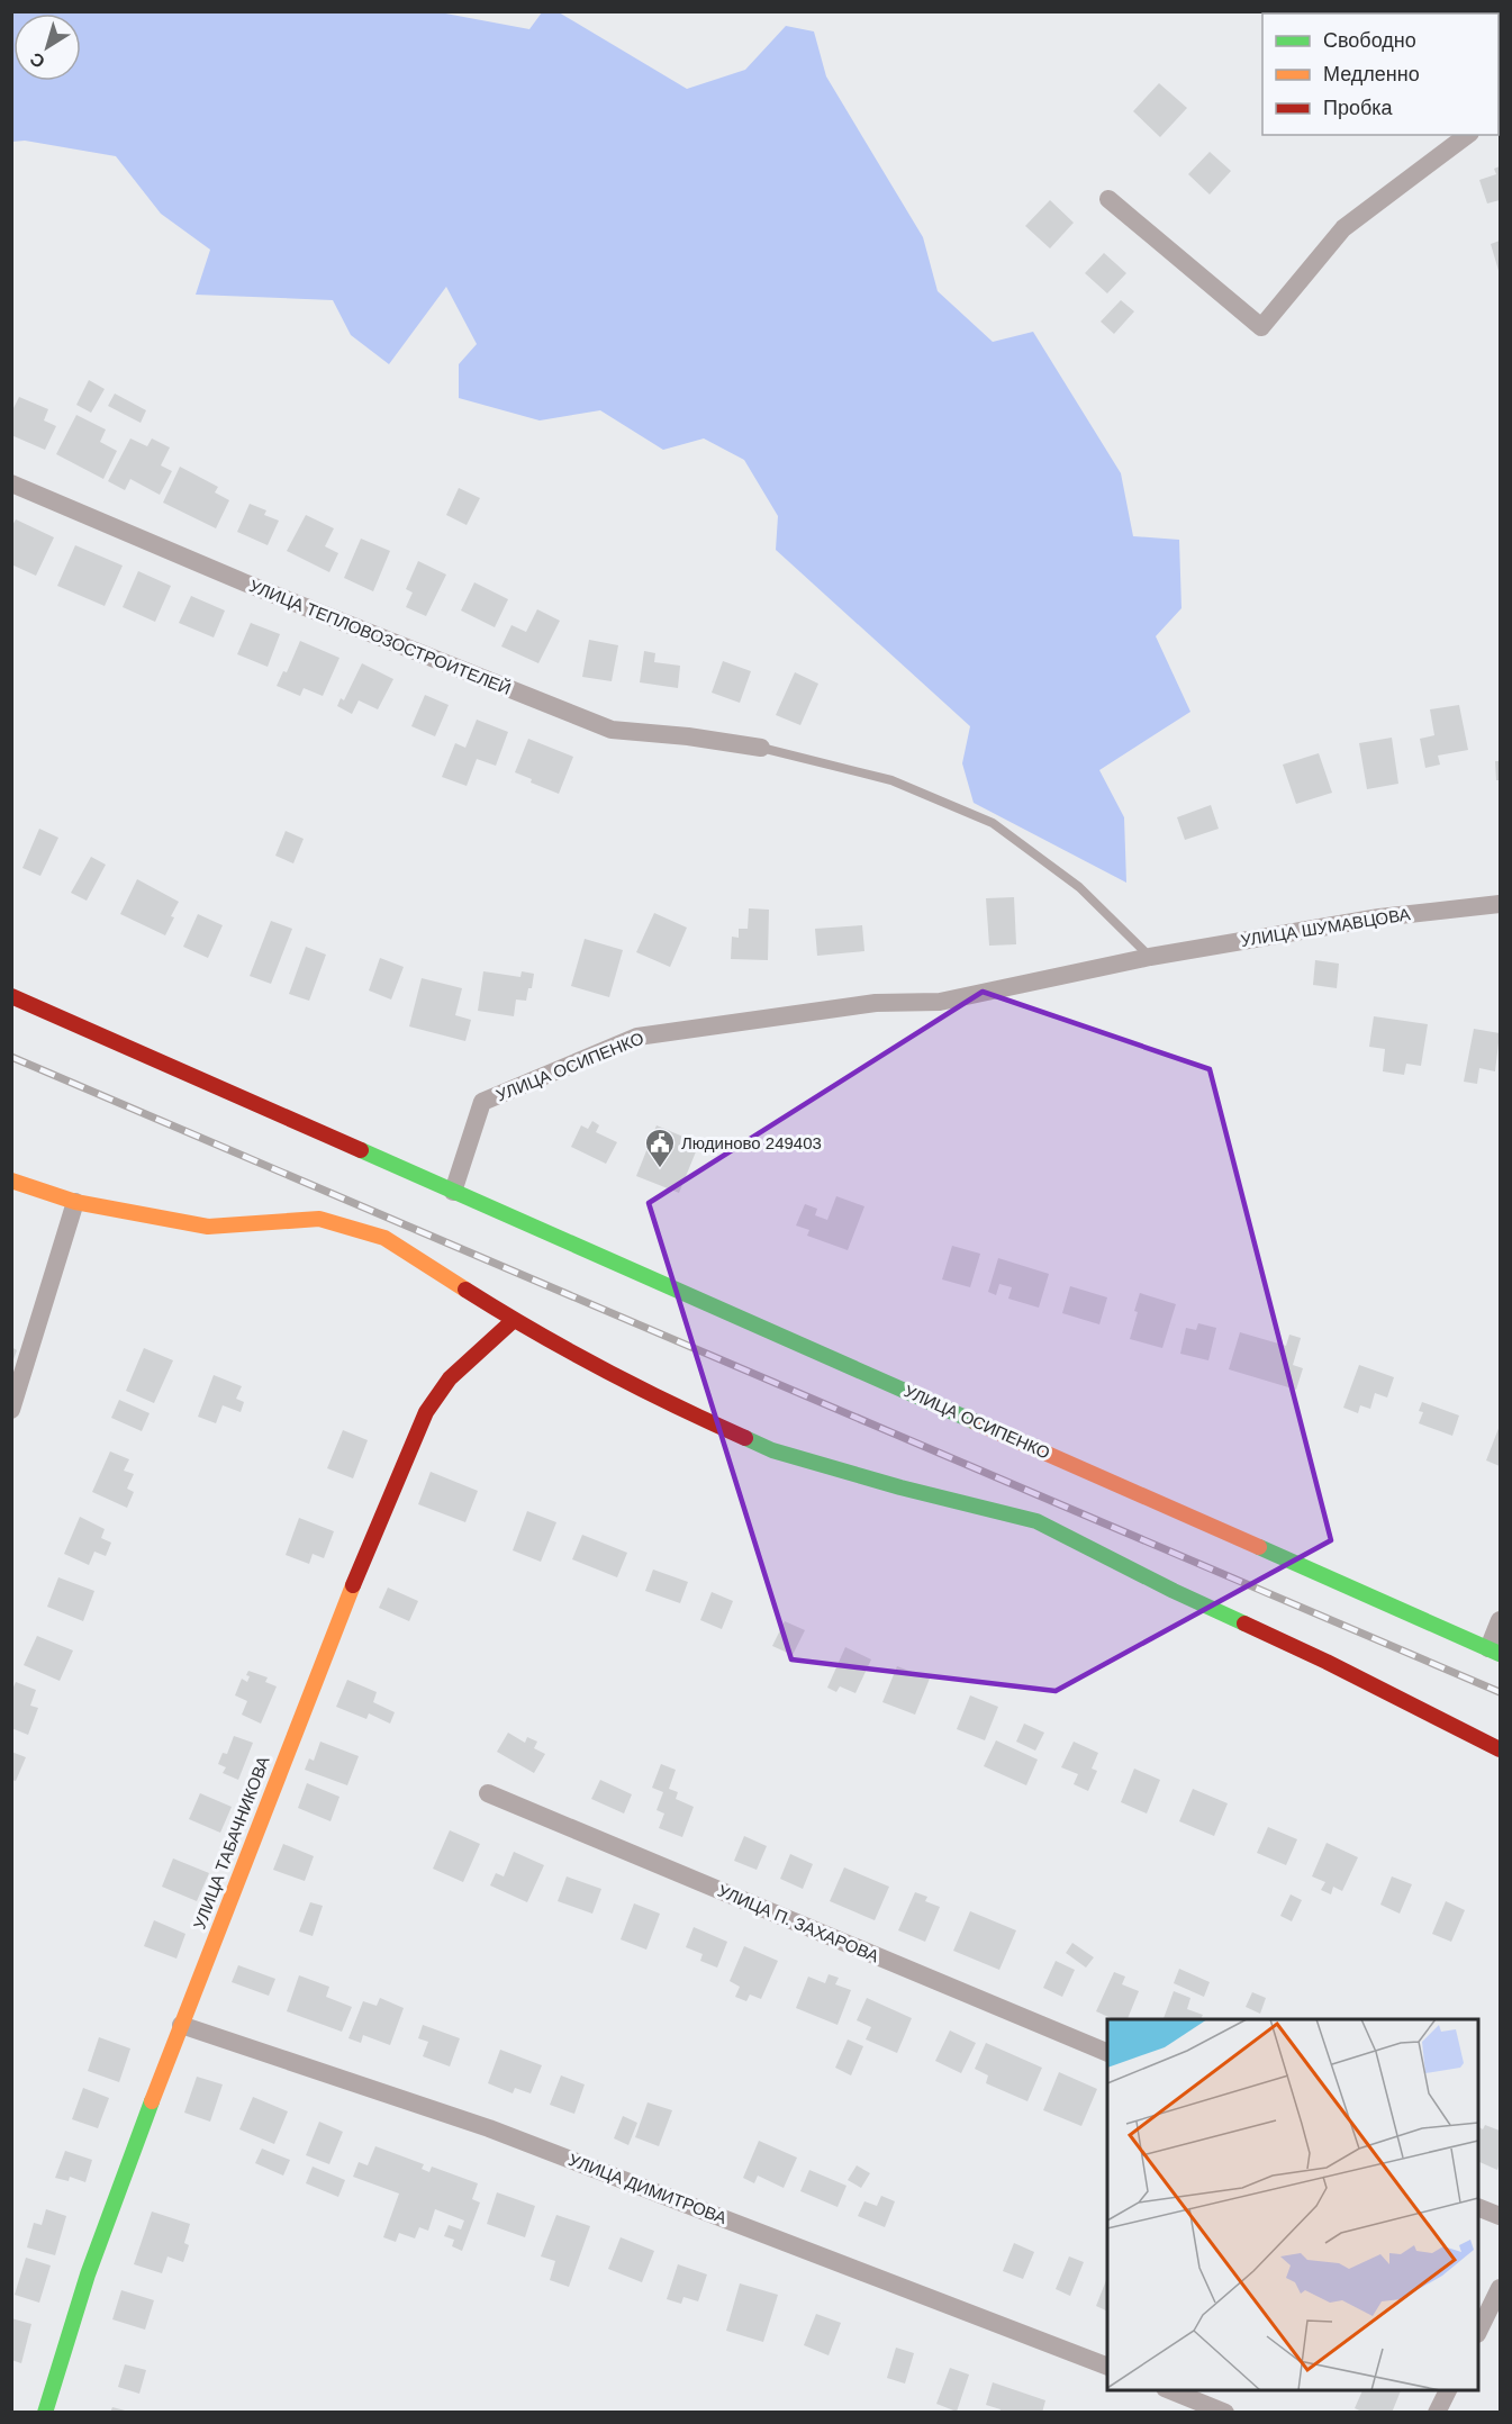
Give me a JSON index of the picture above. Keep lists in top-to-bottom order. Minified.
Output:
{"streets":{"street":["УЛИЦА ТЕПЛОВОЗОСТРОИТЕЛЕЙ","УЛИЦА ШУМАВЦОВА","УЛИЦА ОСИПЕНКО","УЛИЦА ТАБАЧНИКОВА","УЛИЦА П. ЗАХАРОВА","УЛИЦА ДИМИТРОВА"]},"crossings":[["УЛИЦА ШУМАВЦОВА","УЛИЦА ОСИПЕНКО"],["УЛИЦА ТАБАЧНИКОВА","УЛИЦА ДИМИТРОВА"]],"places":{"public building":["Людиново 249403"]},"legend":["Свободно","Медленно","Пробка"],"north":"bottom left"}
